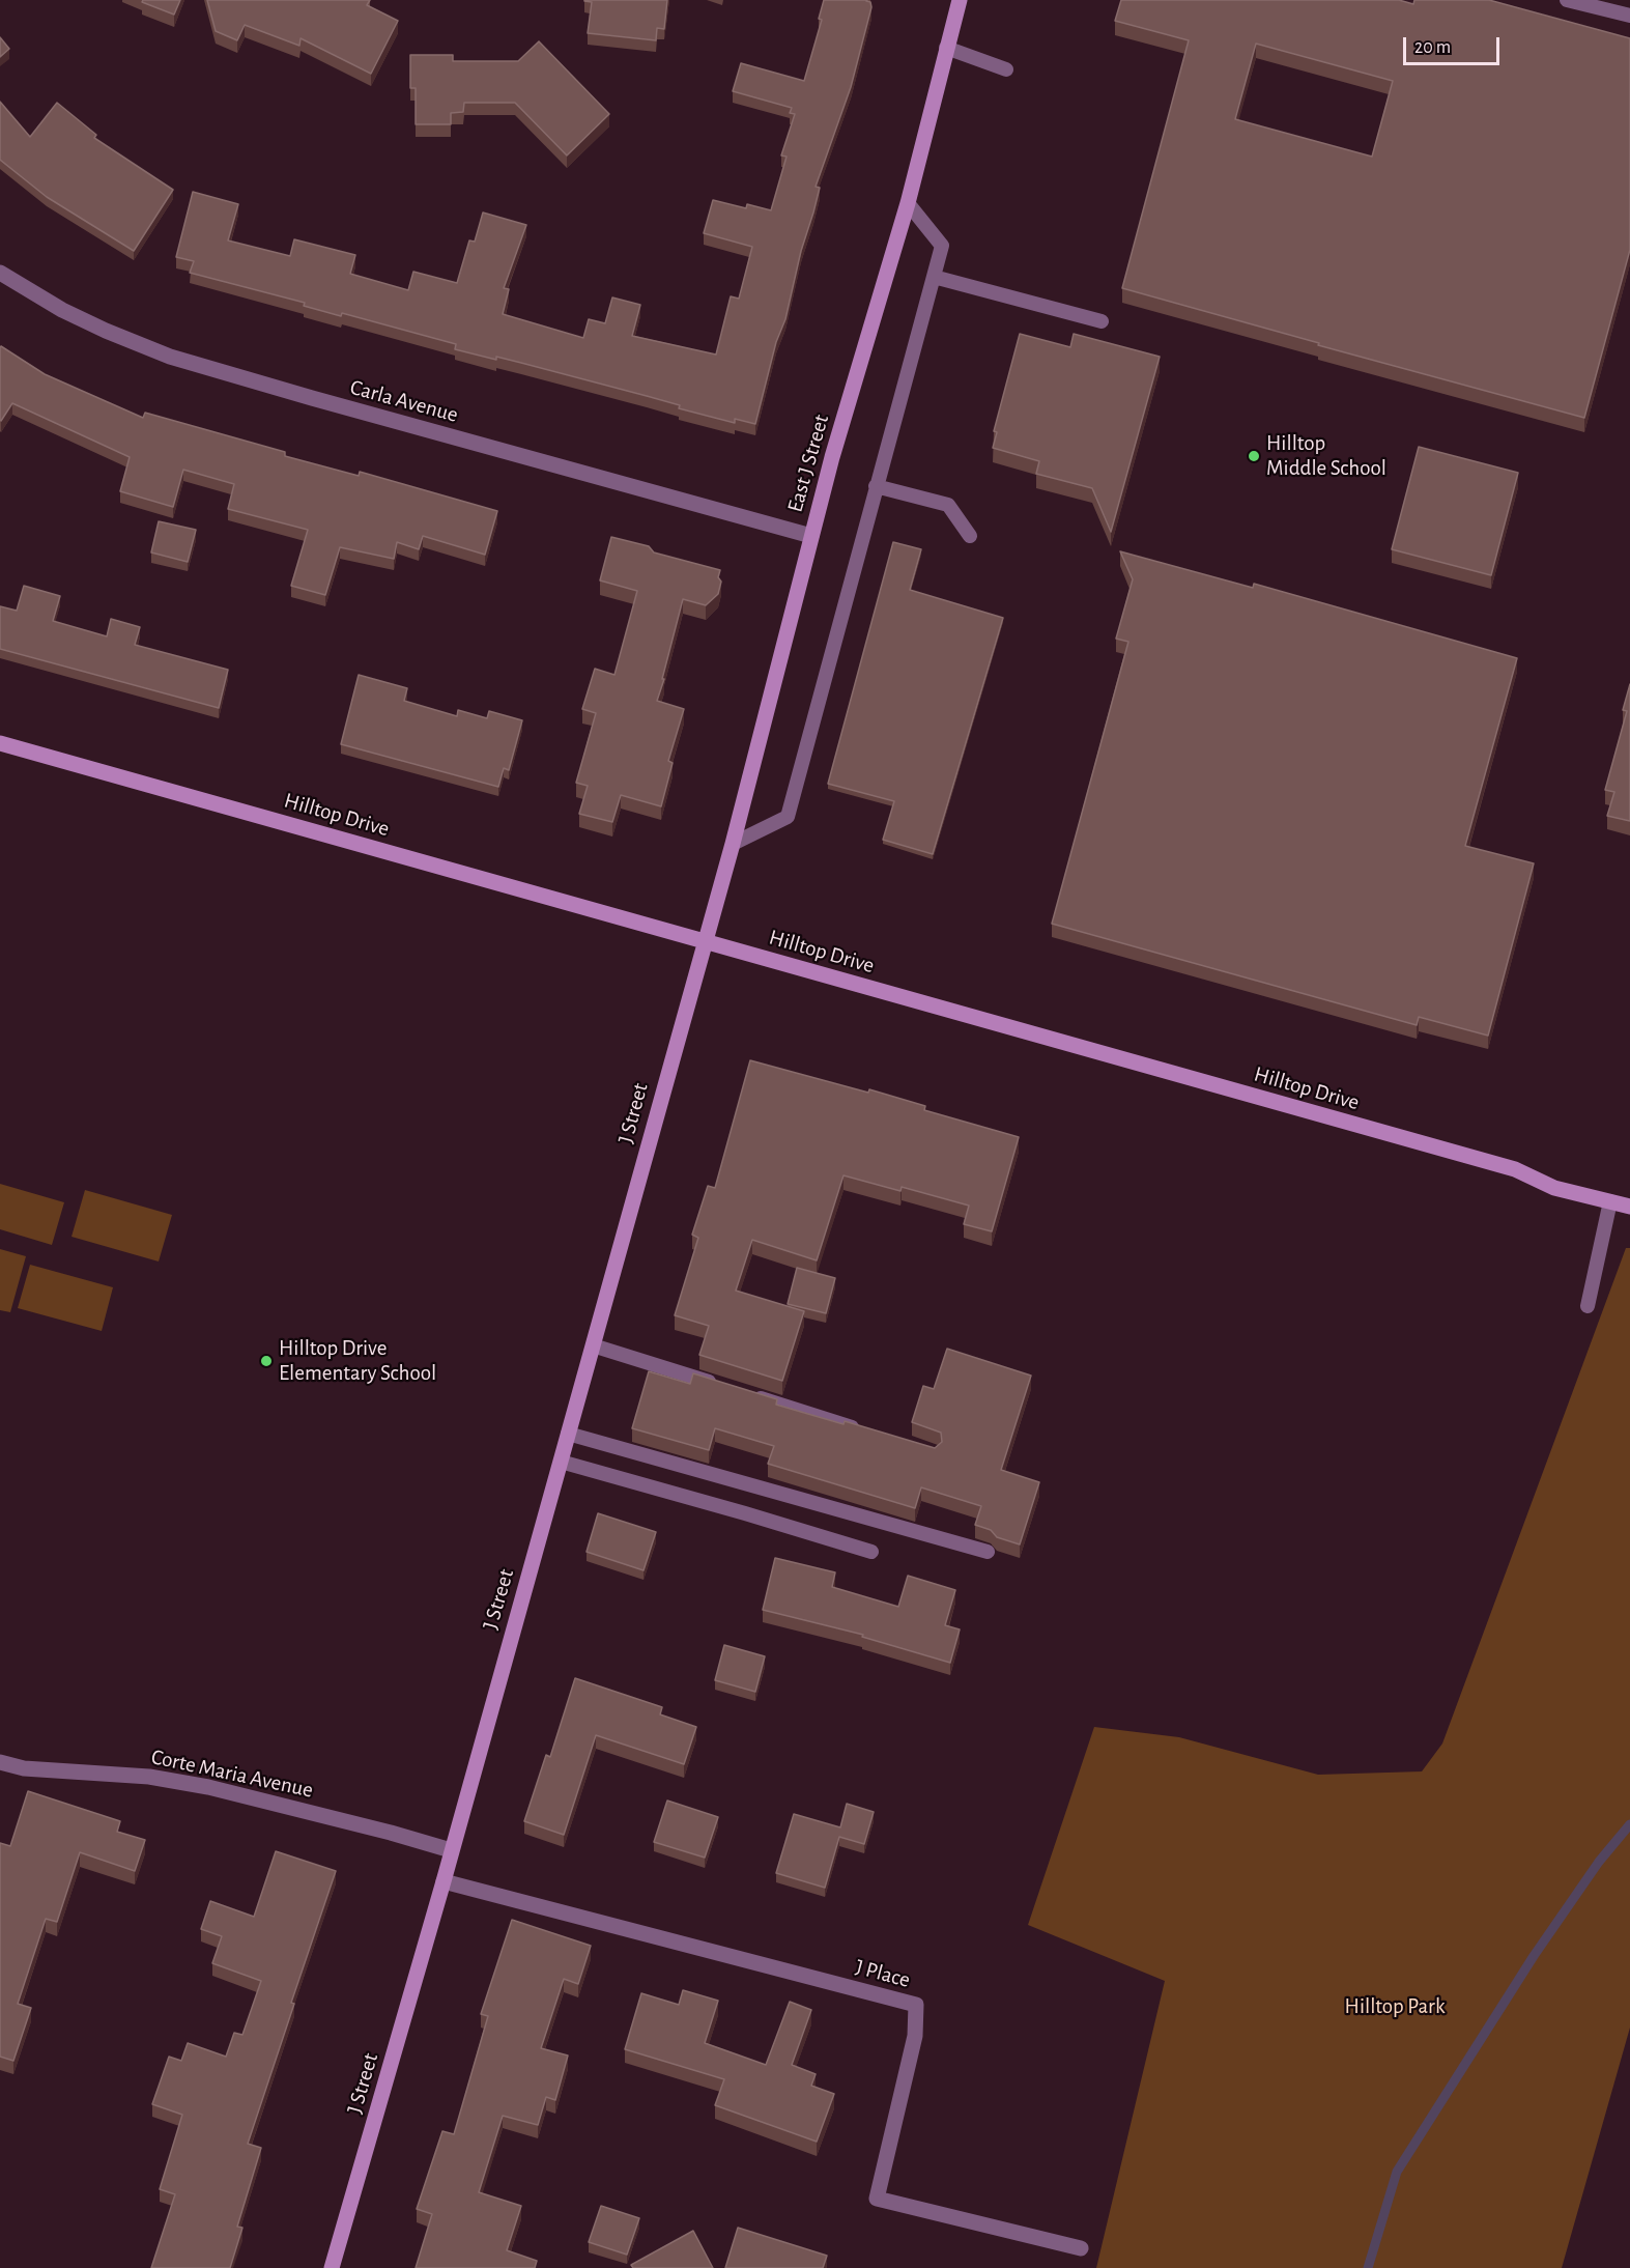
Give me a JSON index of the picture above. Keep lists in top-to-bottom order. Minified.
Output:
{"streets":{"street":["Carla Avenue","East J Street","Hilltop Drive","J Street","Corte Maria Avenue","J Place"]},"crossings":[["Carla Avenue","East J Street"],["East J Street","Hilltop Drive"],["East J Street","J Street"],["Hilltop Drive","J Street"],["J Street","Corte Maria Avenue"],["J Street","J Place"]],"parks":["Hilltop Park"],"places":["Hilltop Middle School","Hilltop Drive Elementary School"],"scale_bar":"20 m"}
